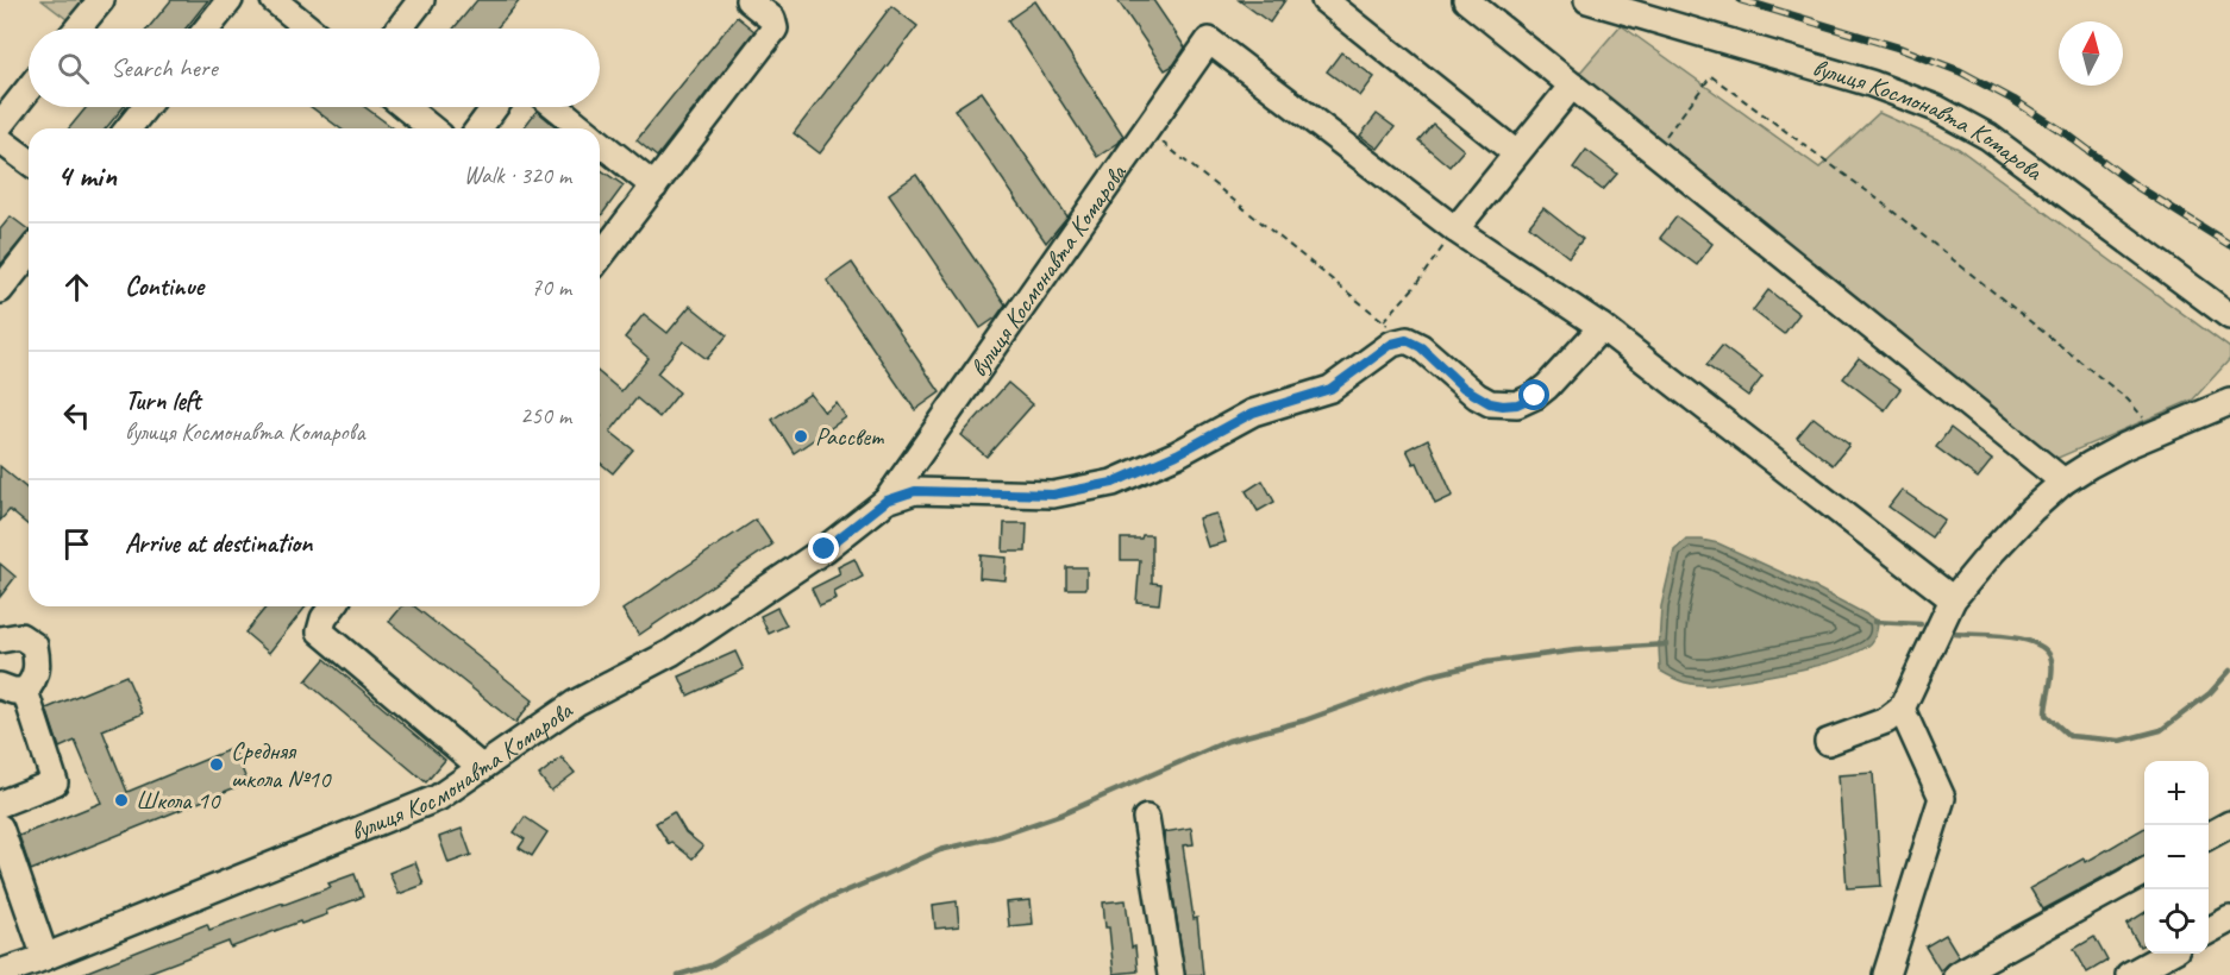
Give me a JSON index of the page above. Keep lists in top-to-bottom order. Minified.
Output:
{"streets":{"street":["вулиця Космонавта Комарова"]},"places":["Рассвет","Средняя школа №10","Школа 10"],"north":"top","page":{"search":"Search here","heading":["4 min","Walk · 320 m"],"list":[["Continue","70 m"],["Turn left","вулиця Космонавта Комарова","250 m"],"Arrive at destination"],"map_buttons":["+","−"]}}
